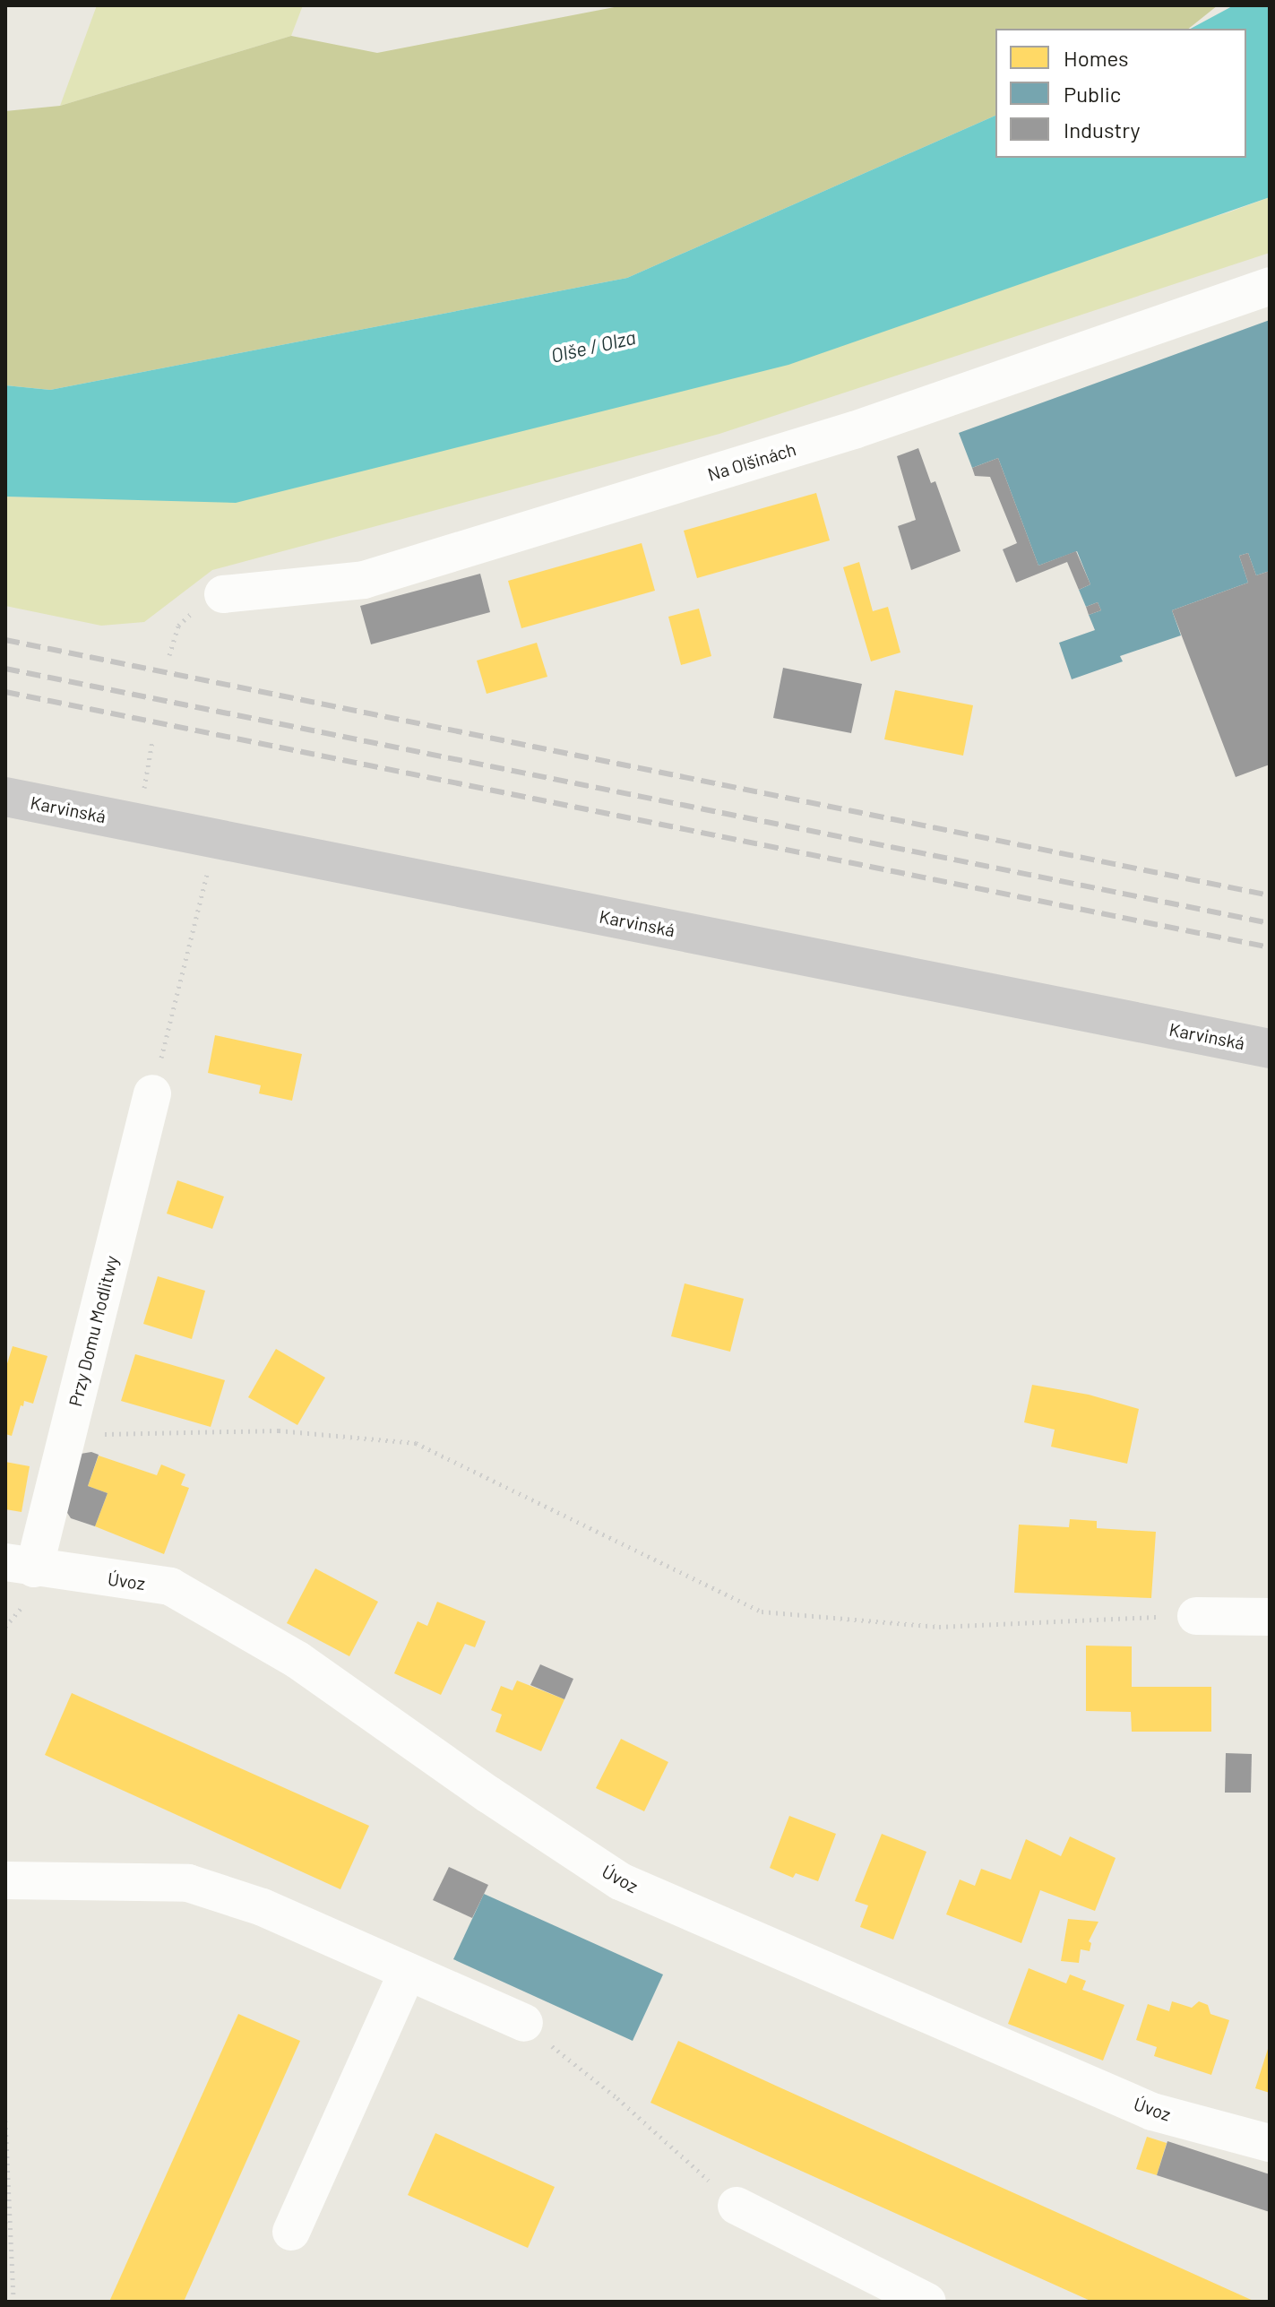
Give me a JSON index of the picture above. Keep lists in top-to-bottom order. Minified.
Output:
{"streets":{"main road":["Karvinská"],"street":["Na Olšinách","Przy Domu Modlitwy","Úvoz"]},"crossings":[["Przy Domu Modlitwy","Úvoz"]],"water":["Olše / Olza"],"legend":["Homes","Public","Industry"]}
